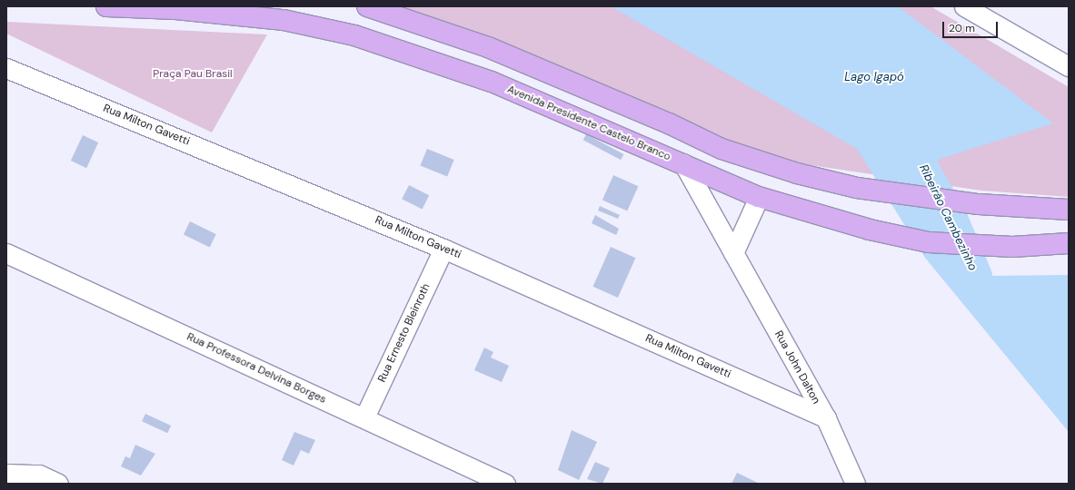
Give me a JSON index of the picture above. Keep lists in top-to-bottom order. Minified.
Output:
{"streets":{"main road":["Avenida Presidente Castelo Branco"],"street":["Rua Milton Gavetti","Rua Ernesto Bleinroth","Rua John Dalton","Rua Professora Delvina Borges"]},"crossings":[["Avenida Presidente Castelo Branco","Rua John Dalton"],["Rua Milton Gavetti","Rua Ernesto Bleinroth"],["Rua Milton Gavetti","Rua John Dalton"],["Rua Ernesto Bleinroth","Rua Professora Delvina Borges"]],"water":["Lago Igapó","Ribeirão Cambezinho"],"parks":["Praça Pau Brasil"],"scale_bar":"20 m"}
